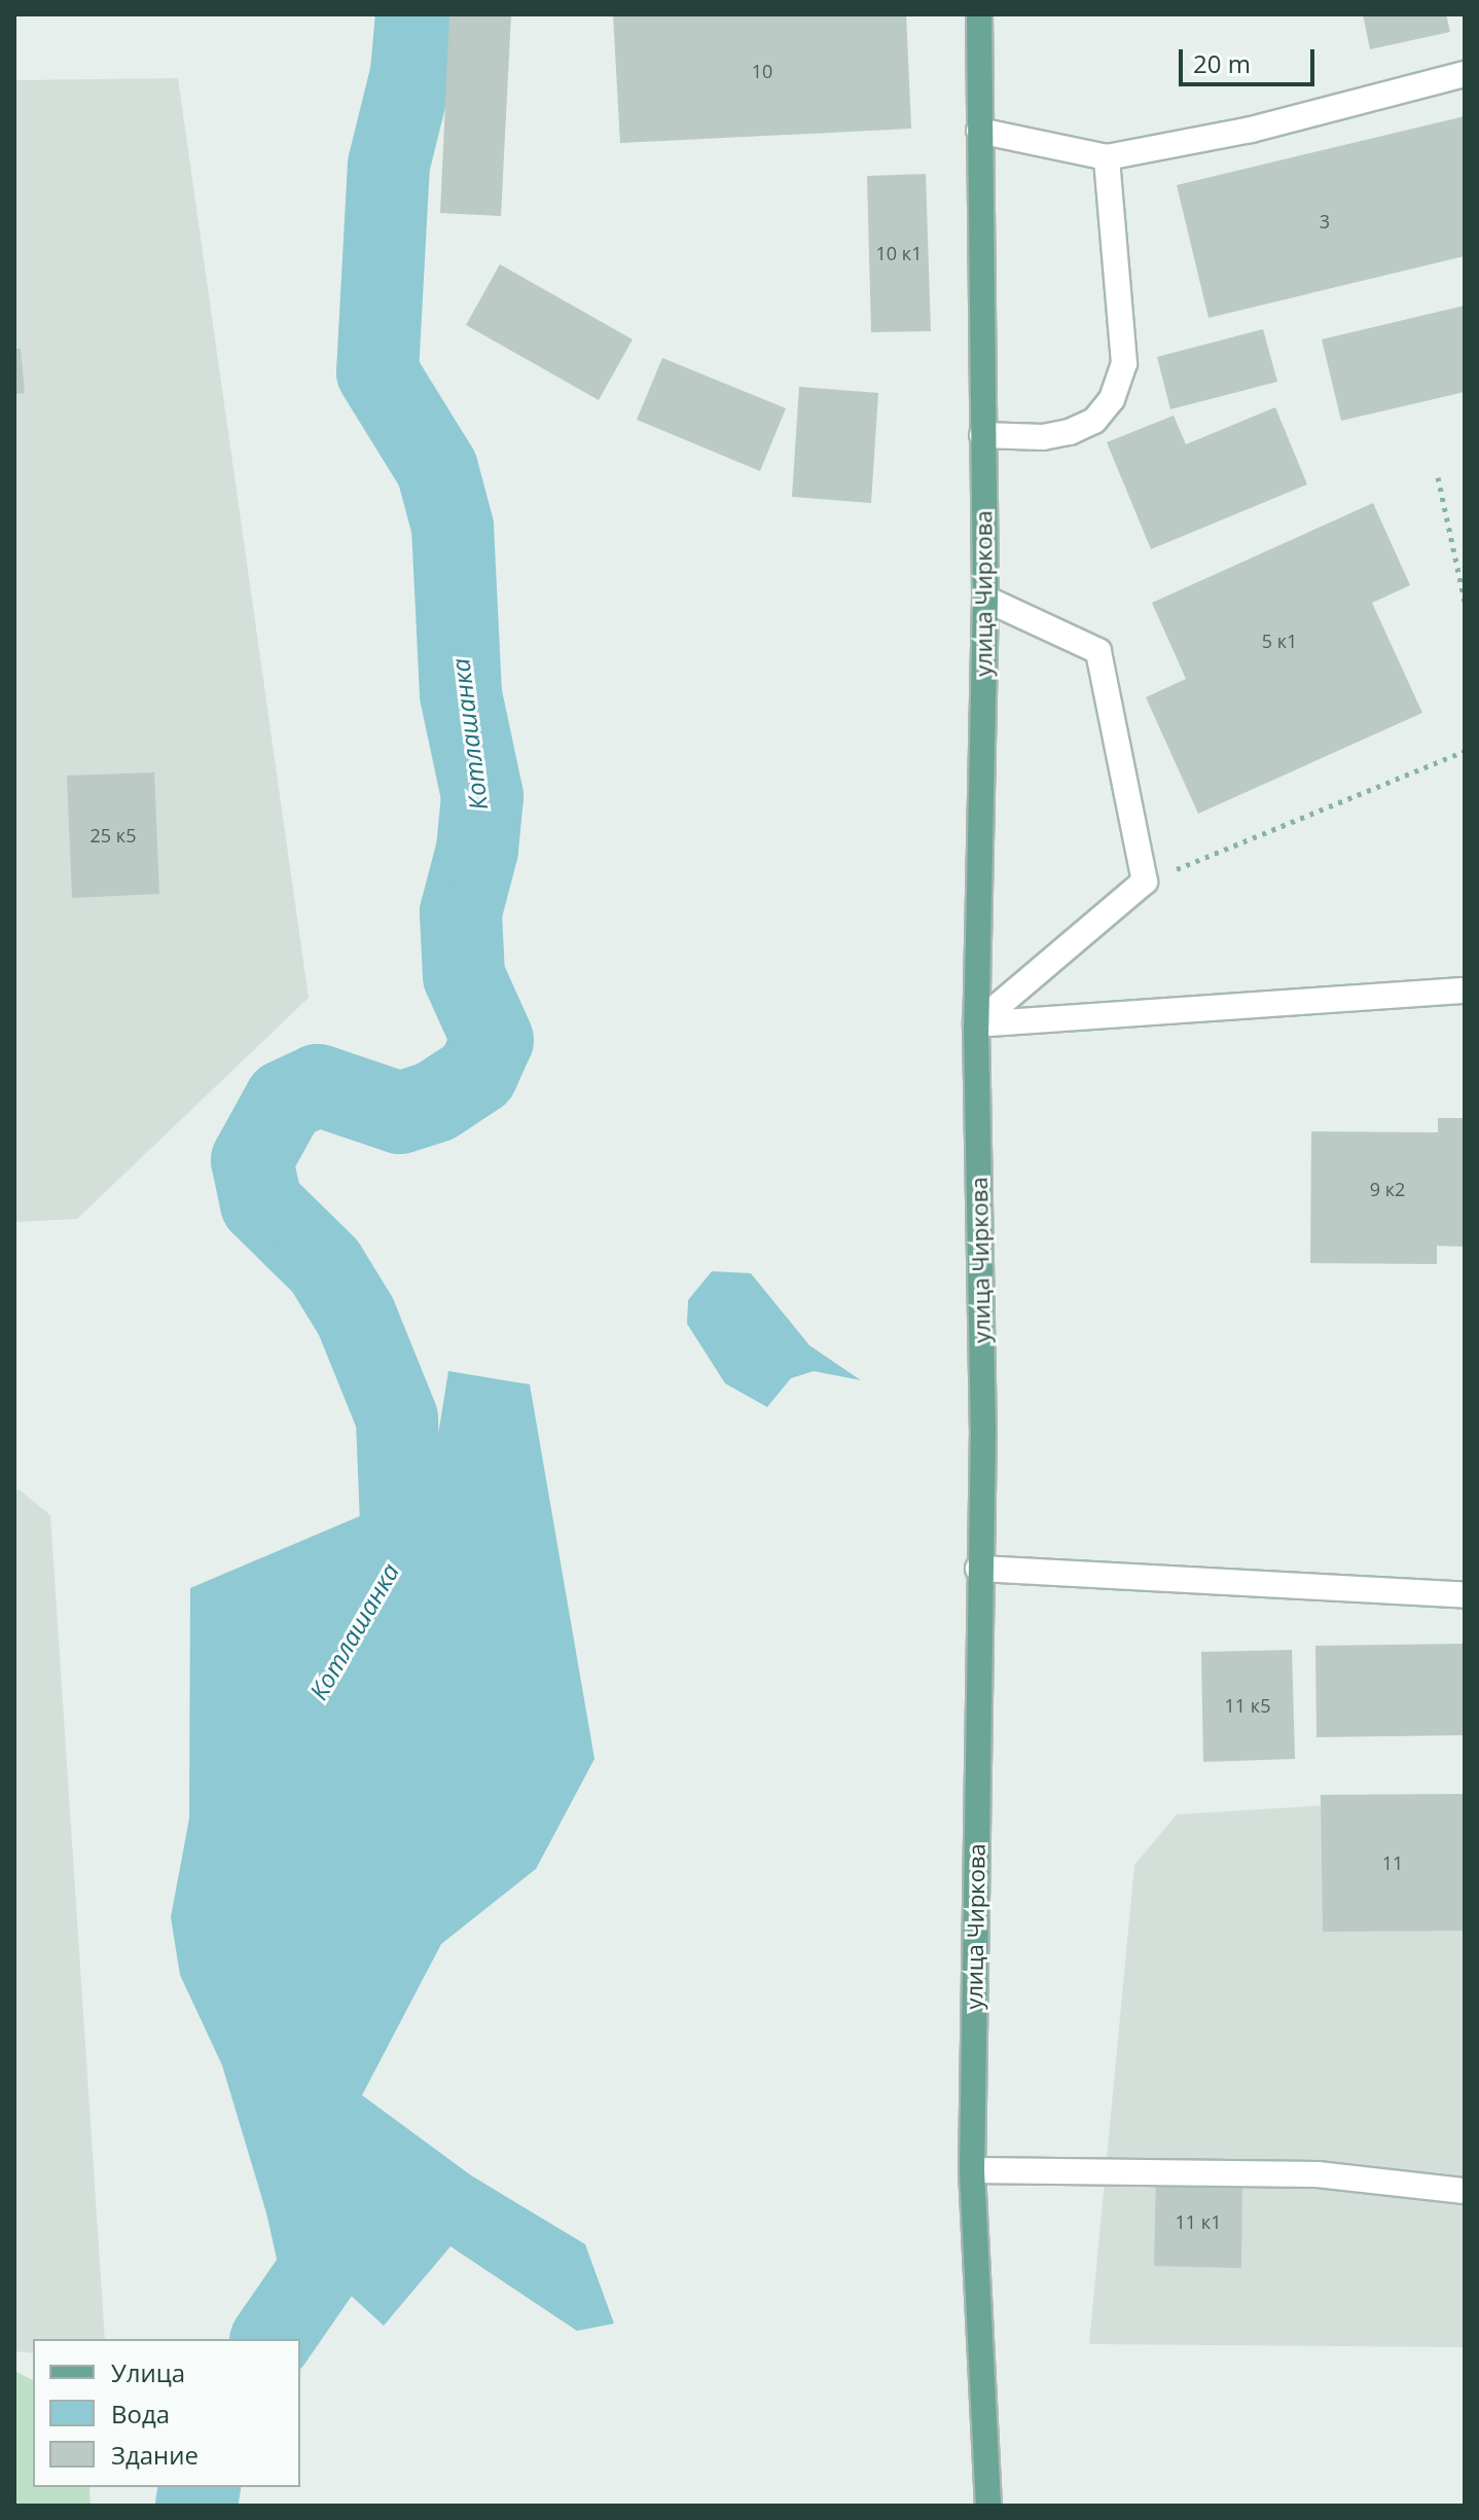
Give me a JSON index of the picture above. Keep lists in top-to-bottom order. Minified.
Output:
{"streets":{"main road":["улица Чиркова"]},"water":["Котлашанка"],"house_numbers":["10","3","10 к1","5 к1","25 к5","9 к2","11 к5","11","11 к1"],"legend":["Улица","Вода","Здание"],"scale_bar":"20 m"}
